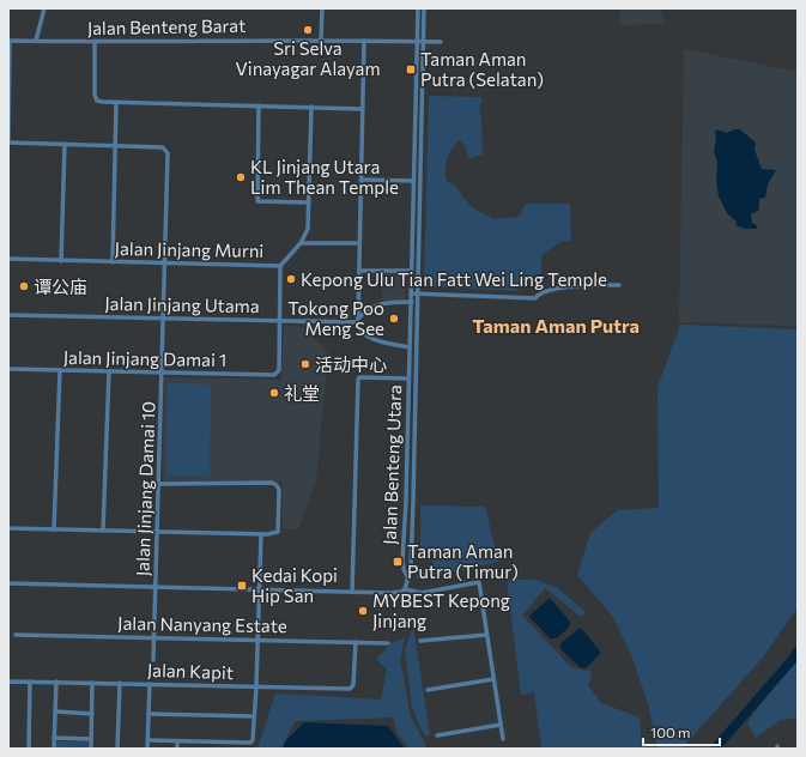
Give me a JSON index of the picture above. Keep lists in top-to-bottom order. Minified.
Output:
{"streets":{"street":["Jalan Benteng Barat","Jalan Jinjang Murni","Jalan Jinjang Utama","Jalan Jinjang Damai 1","Jalan Benteng Utara","Jalan Jinjang Damai 10","Jalan Nanyang Estate","Jalan Kapit"]},"crossings":[["Jalan Benteng Barat","Jalan Benteng Utara"],["Jalan Jinjang Murni","Jalan Jinjang Damai 10"],["Jalan Jinjang Utama","Jalan Jinjang Damai 1"],["Jalan Jinjang Utama","Jalan Jinjang Damai 10"],["Jalan Jinjang Damai 1","Jalan Jinjang Damai 10"],["Jalan Jinjang Damai 10","Jalan Nanyang Estate"],["Jalan Nanyang Estate","Jalan Kapit"]],"districts":["Taman Aman Putra"],"places":{"other":["Sri Selva Vinayagar Alayam","KL Jinjang Utara Lim Thean Temple","Kepong Ulu Tian Fatt Wei Ling Temple","谭公庙","Tokong Poo Meng See","活动中心","礼堂","MYBEST Kepong Jinjang"],"transit":["Taman Aman Putra (Selatan)","Taman Aman Putra (Timur)","Kedai Kopi Hip San"]},"scale_bar":"100 m"}
